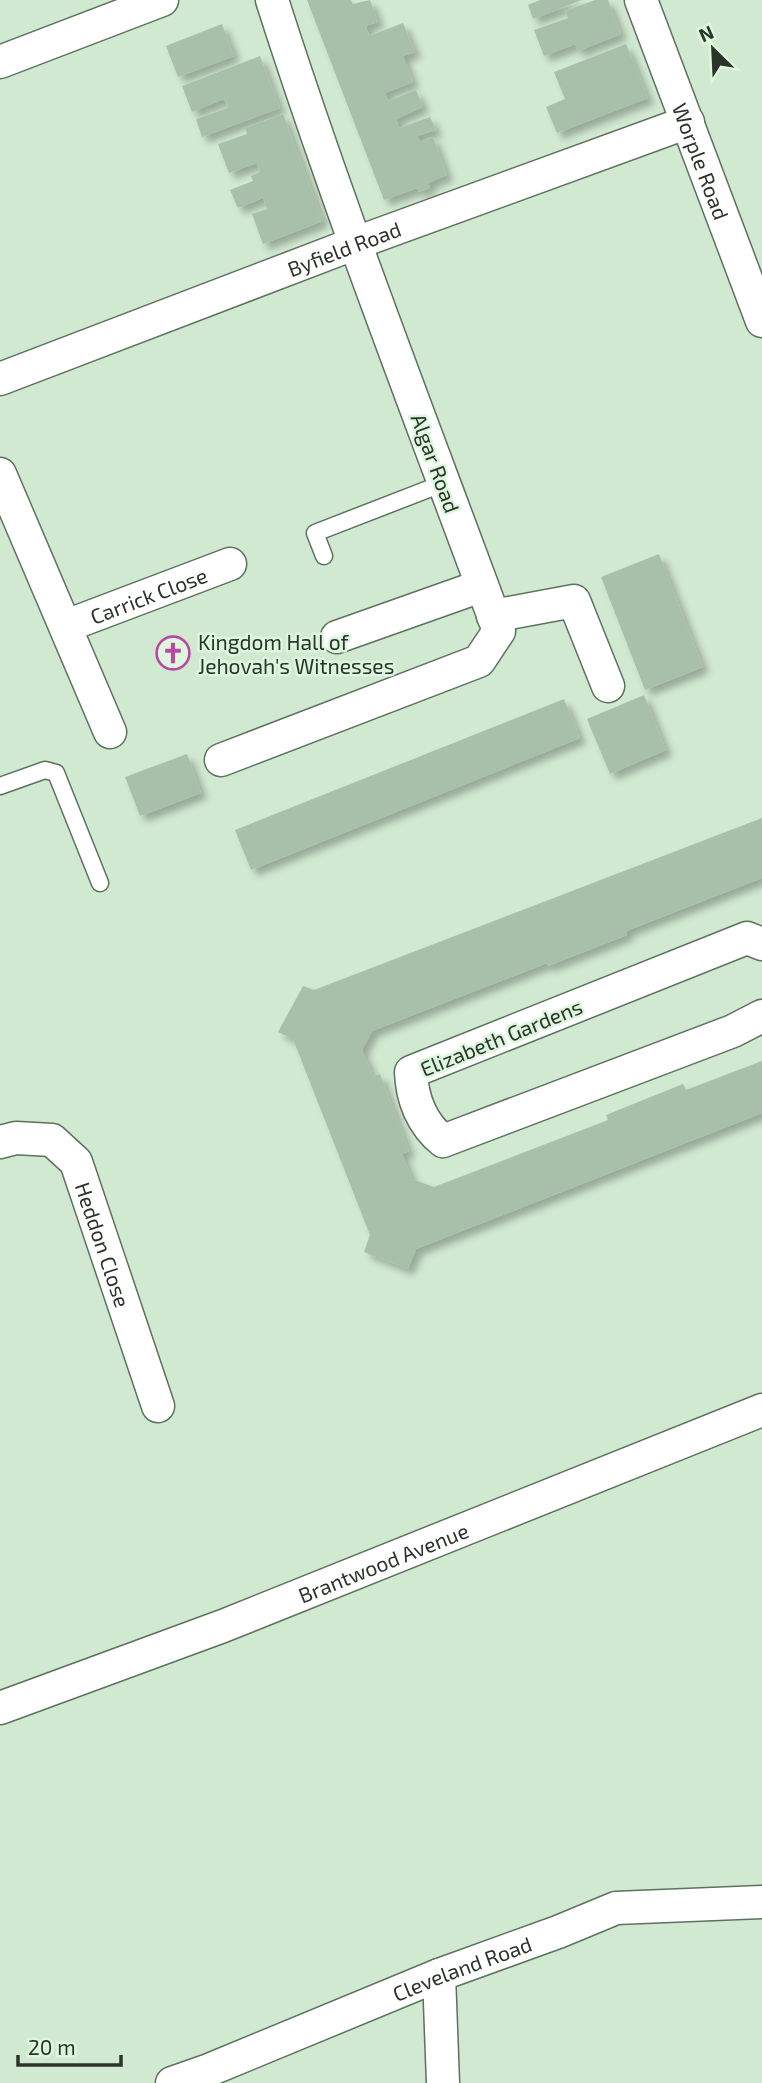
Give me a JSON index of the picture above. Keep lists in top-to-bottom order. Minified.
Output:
{"streets":{"street":["Worple Road","Byfield Road","Algar Road","Carrick Close","Elizabeth Gardens","Heddon Close","Brantwood Avenue","Cleveland Road"]},"crossings":[["Worple Road","Byfield Road"],["Byfield Road","Algar Road"]],"places":{"church":["Kingdom Hall of Jehovah's Witnesses"]},"scale_bar":"20 m","north":"top left"}
